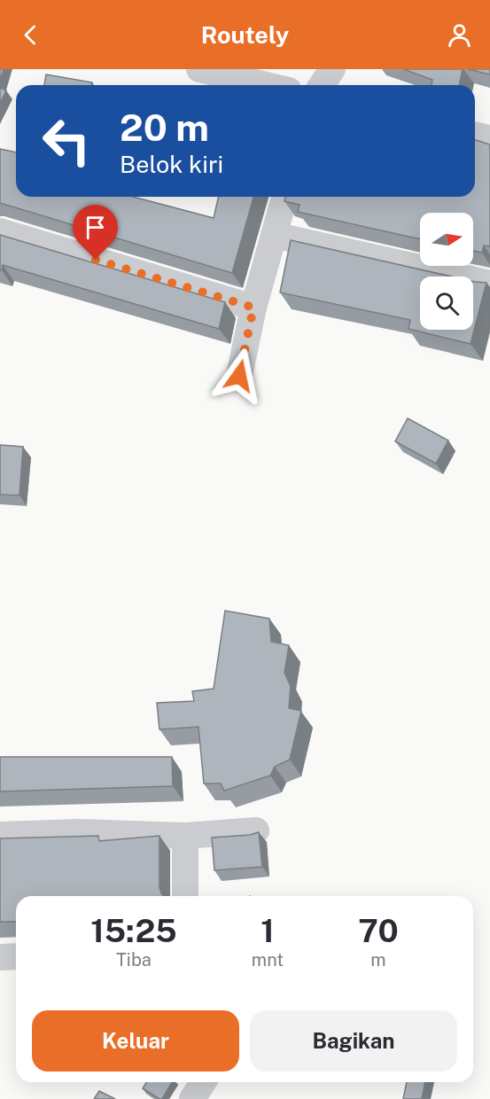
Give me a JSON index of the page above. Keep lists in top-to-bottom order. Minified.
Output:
{"north":"right","page":{"header":"Routely","turn":["20 m","Belok kiri"],"eta":["15:25","Tiba","1","mnt","70","m"],"buttons":["Keluar","Bagikan"]}}
